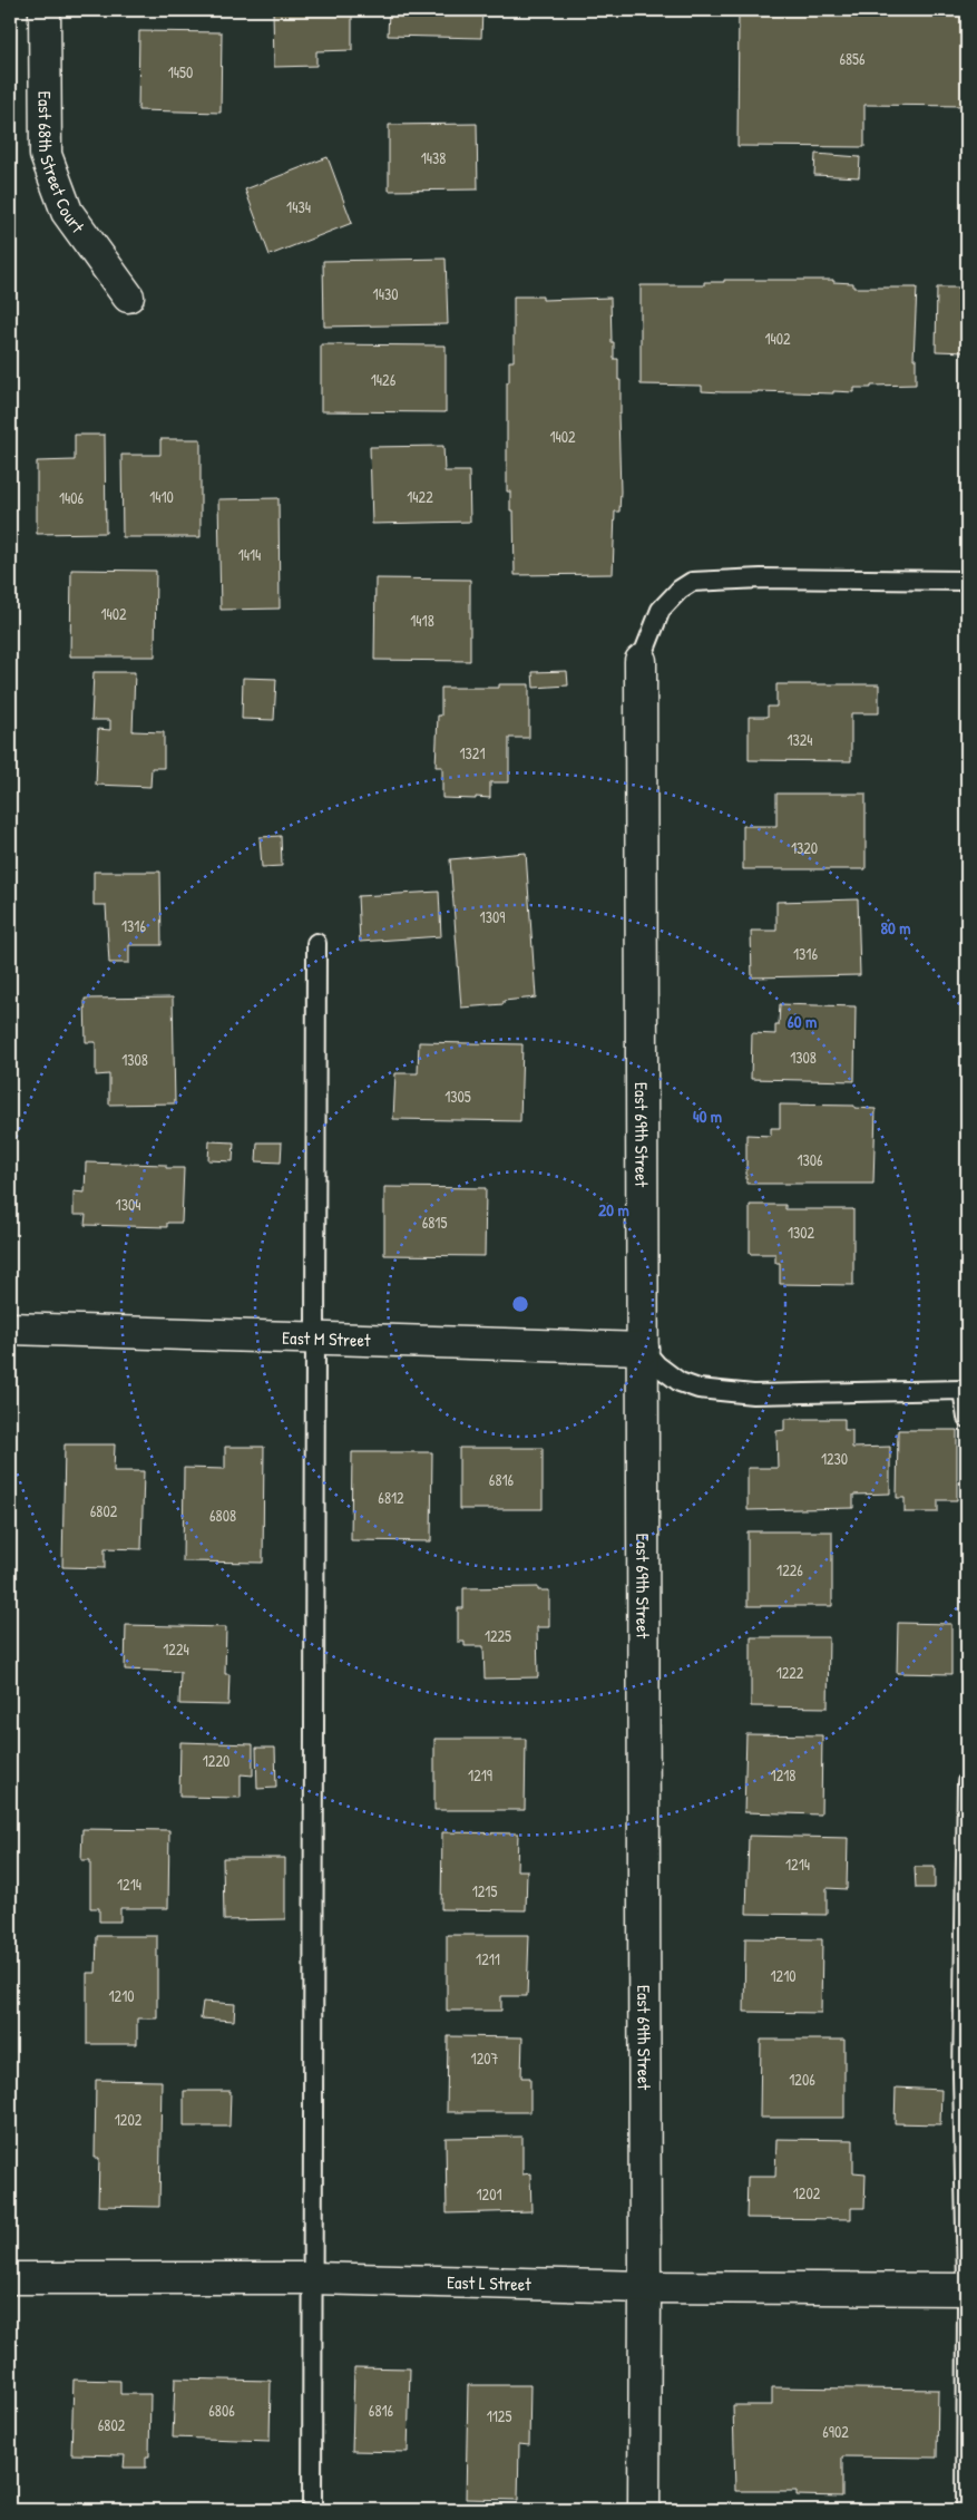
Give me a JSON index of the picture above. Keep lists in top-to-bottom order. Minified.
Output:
{"streets":{"street":["East 68th Street Court","East 69th Street","East M Street","East L Street"]},"crossings":[["East 69th Street","East M Street"],["East 69th Street","East L Street"]],"house_numbers":["6856","1450","1438","1434","1430","1402","1426","1402","1410","1422","1406","1414","1402","1418","1324","1321","1320","1309","1316","1316","1308","1308","1305","1306","1304","6815","1302","1230","6816","6812","6802","6808","1226","1225","1224","1222","1220","1219","1218","1214","1214","1215","1211","1210","1210","1207","1206","1202","1202","1201","6806","6816","1125","6802","6902"],"rings":["80 m","60 m","40 m","20 m"]}
